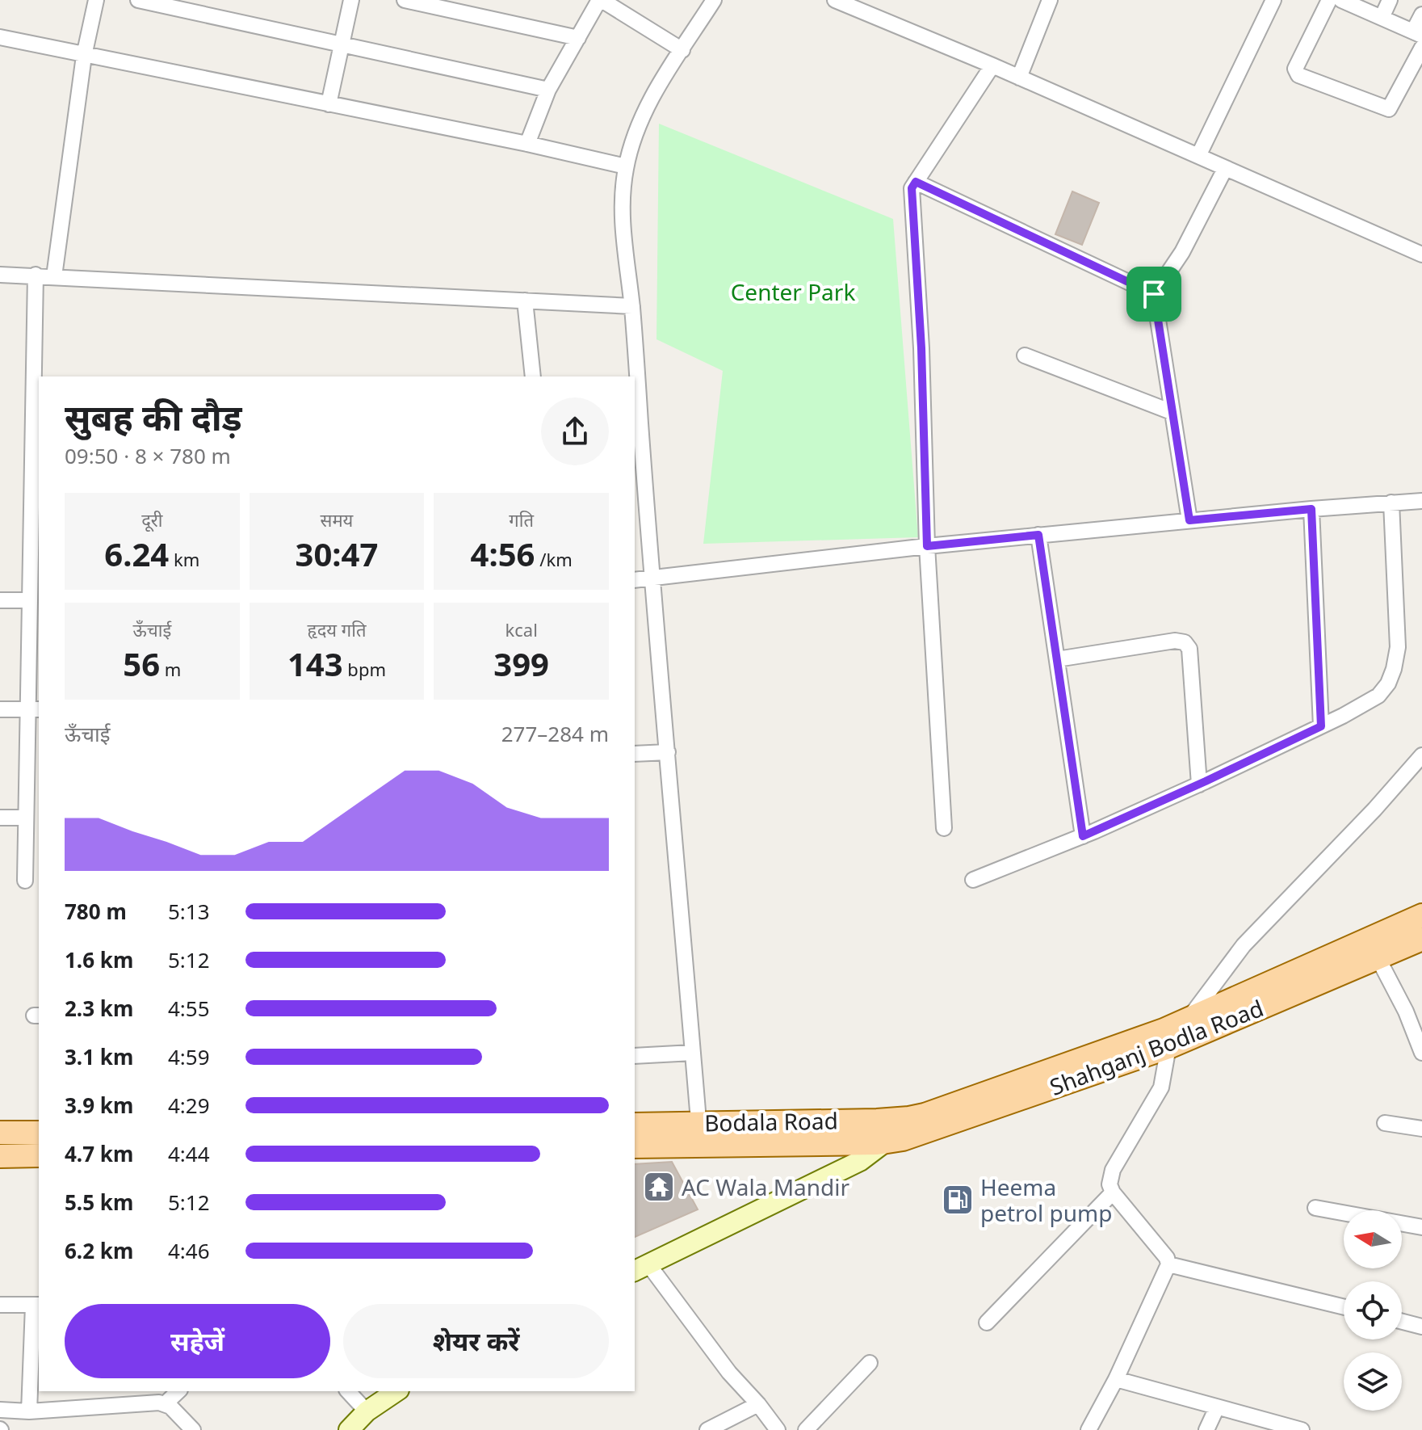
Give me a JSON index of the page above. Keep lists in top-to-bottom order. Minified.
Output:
{"streets":{"main road":["Shahganj Bodla Road","Bodala Road"]},"crossings":[["Shahganj Bodla Road","Bodala Road"]],"parks":["Center Park"],"places":{"temple":["AC Wala Mandir"],"fuel station":["Heema petrol pump"]},"north":"left","page":{"heading":["सुबह की दौड़","09:50 · 8 × 780 m"],"stats":[["दूरी","6.24 km"],["समय","30:47"],["गति","4:56 /km"],["ऊँचाई","56 m"],["हृदय गति","143 bpm"],["kcal","399"]],"chart":["ऊँचाई","277–284 m"],"list":[{"name":"780 m","note":"5:13"},{"name":"1.6 km","note":"5:12"},{"name":"2.3 km","note":"4:55"},{"name":"3.1 km","note":"4:59"},{"name":"3.9 km","note":"4:29"},{"name":"4.7 km","note":"4:44"},{"name":"5.5 km","note":"5:12"},{"name":"6.2 km","note":"4:46"}],"buttons":["सहेजें","शेयर करें"]}}
